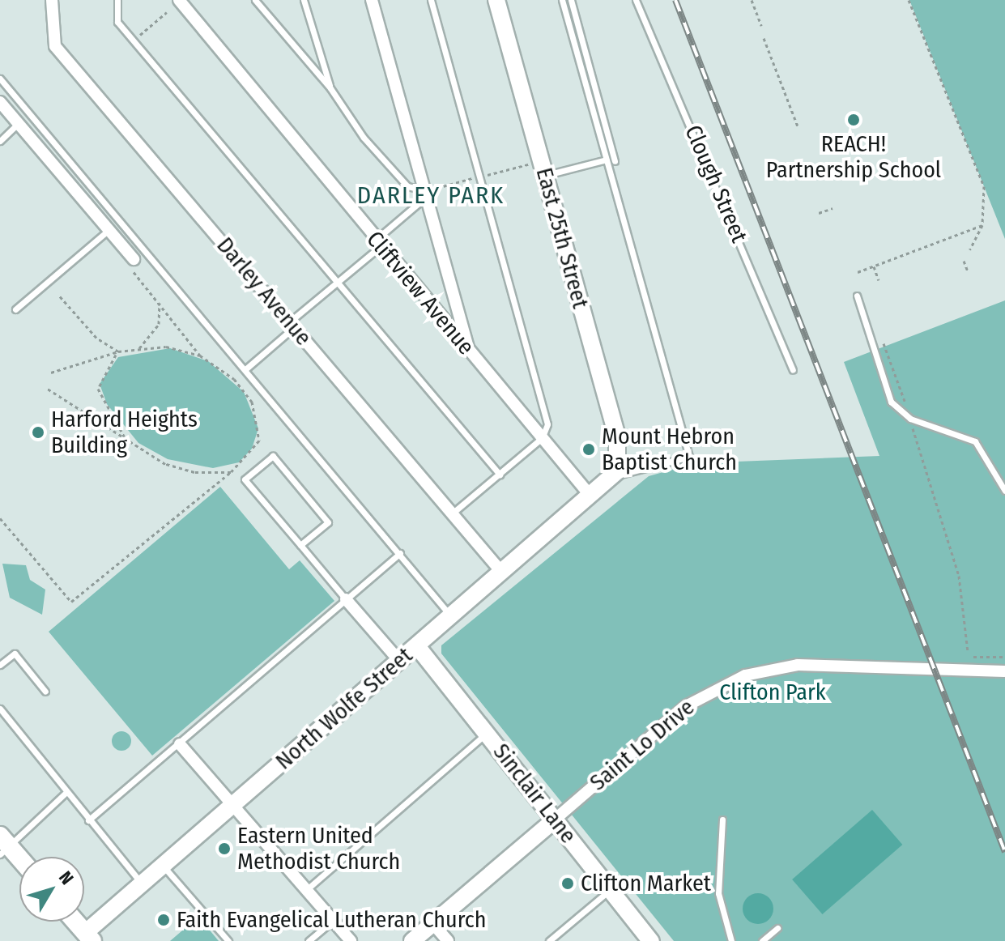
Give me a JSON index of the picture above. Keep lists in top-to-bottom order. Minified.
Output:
{"streets":{"main road":["East 25th Street","North Wolfe Street","Sinclair Lane"],"street":["Darley Avenue","Cliftview Avenue","Saint Lo Drive"],"lane":["Clough Street"]},"crossings":[["East 25th Street","North Wolfe Street"],["Darley Avenue","North Wolfe Street"],["Cliftview Avenue","North Wolfe Street"],["North Wolfe Street","Sinclair Lane"],["Saint Lo Drive","Sinclair Lane"]],"districts":["DARLEY PARK"],"parks":["Clifton Park"],"places":["REACH! Partnership School","Harford Heights Building","Mount Hebron Baptist Church","Eastern United Methodist Church","Clifton Market","Faith Evangelical Lutheran Church"],"north":"top right"}
